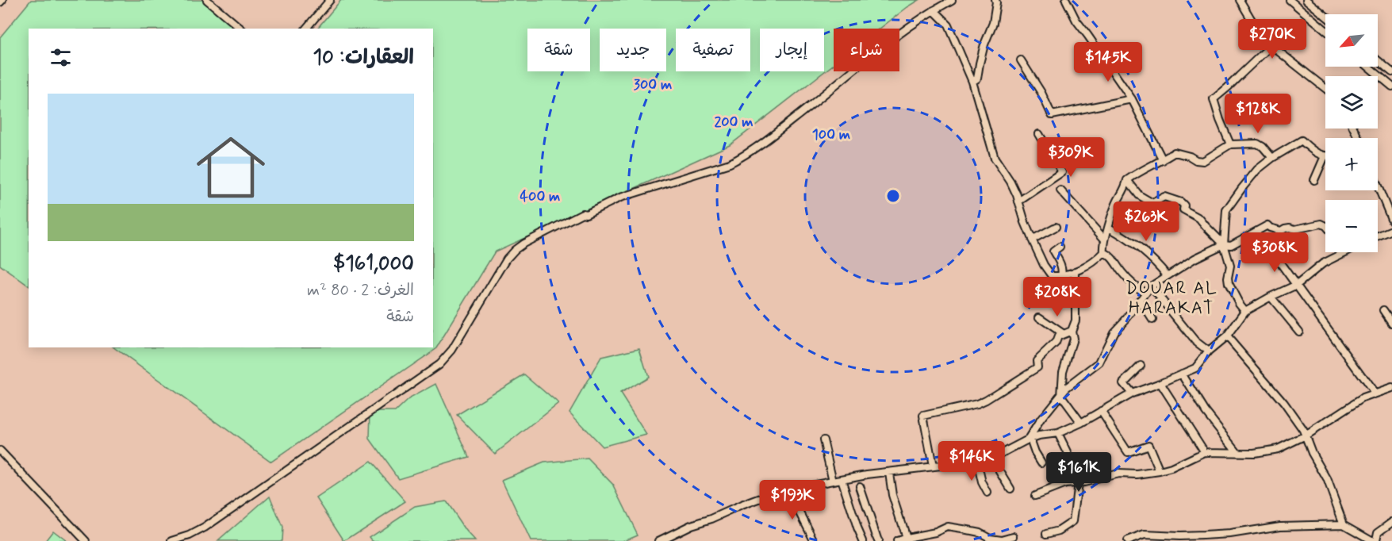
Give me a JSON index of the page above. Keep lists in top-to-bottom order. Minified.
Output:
{"districts":["DOUAR AL HARAKAT"],"north":"bottom left","page":{"map_buttons":["+","−"],"price":["$270K","$145K","$128K","$309K","$263K","$308K","$208K","$146K","$161K","$193K"],"chip":["شراء","إيجار","تصفية","جديد","شقة"],"heading":"العقارات: 10","list":[{"name":"$161,000","note":"الغرف: 2 · 80 m² · شقة"}]},"rings":["300 m","200 m","100 m","400 m"]}
